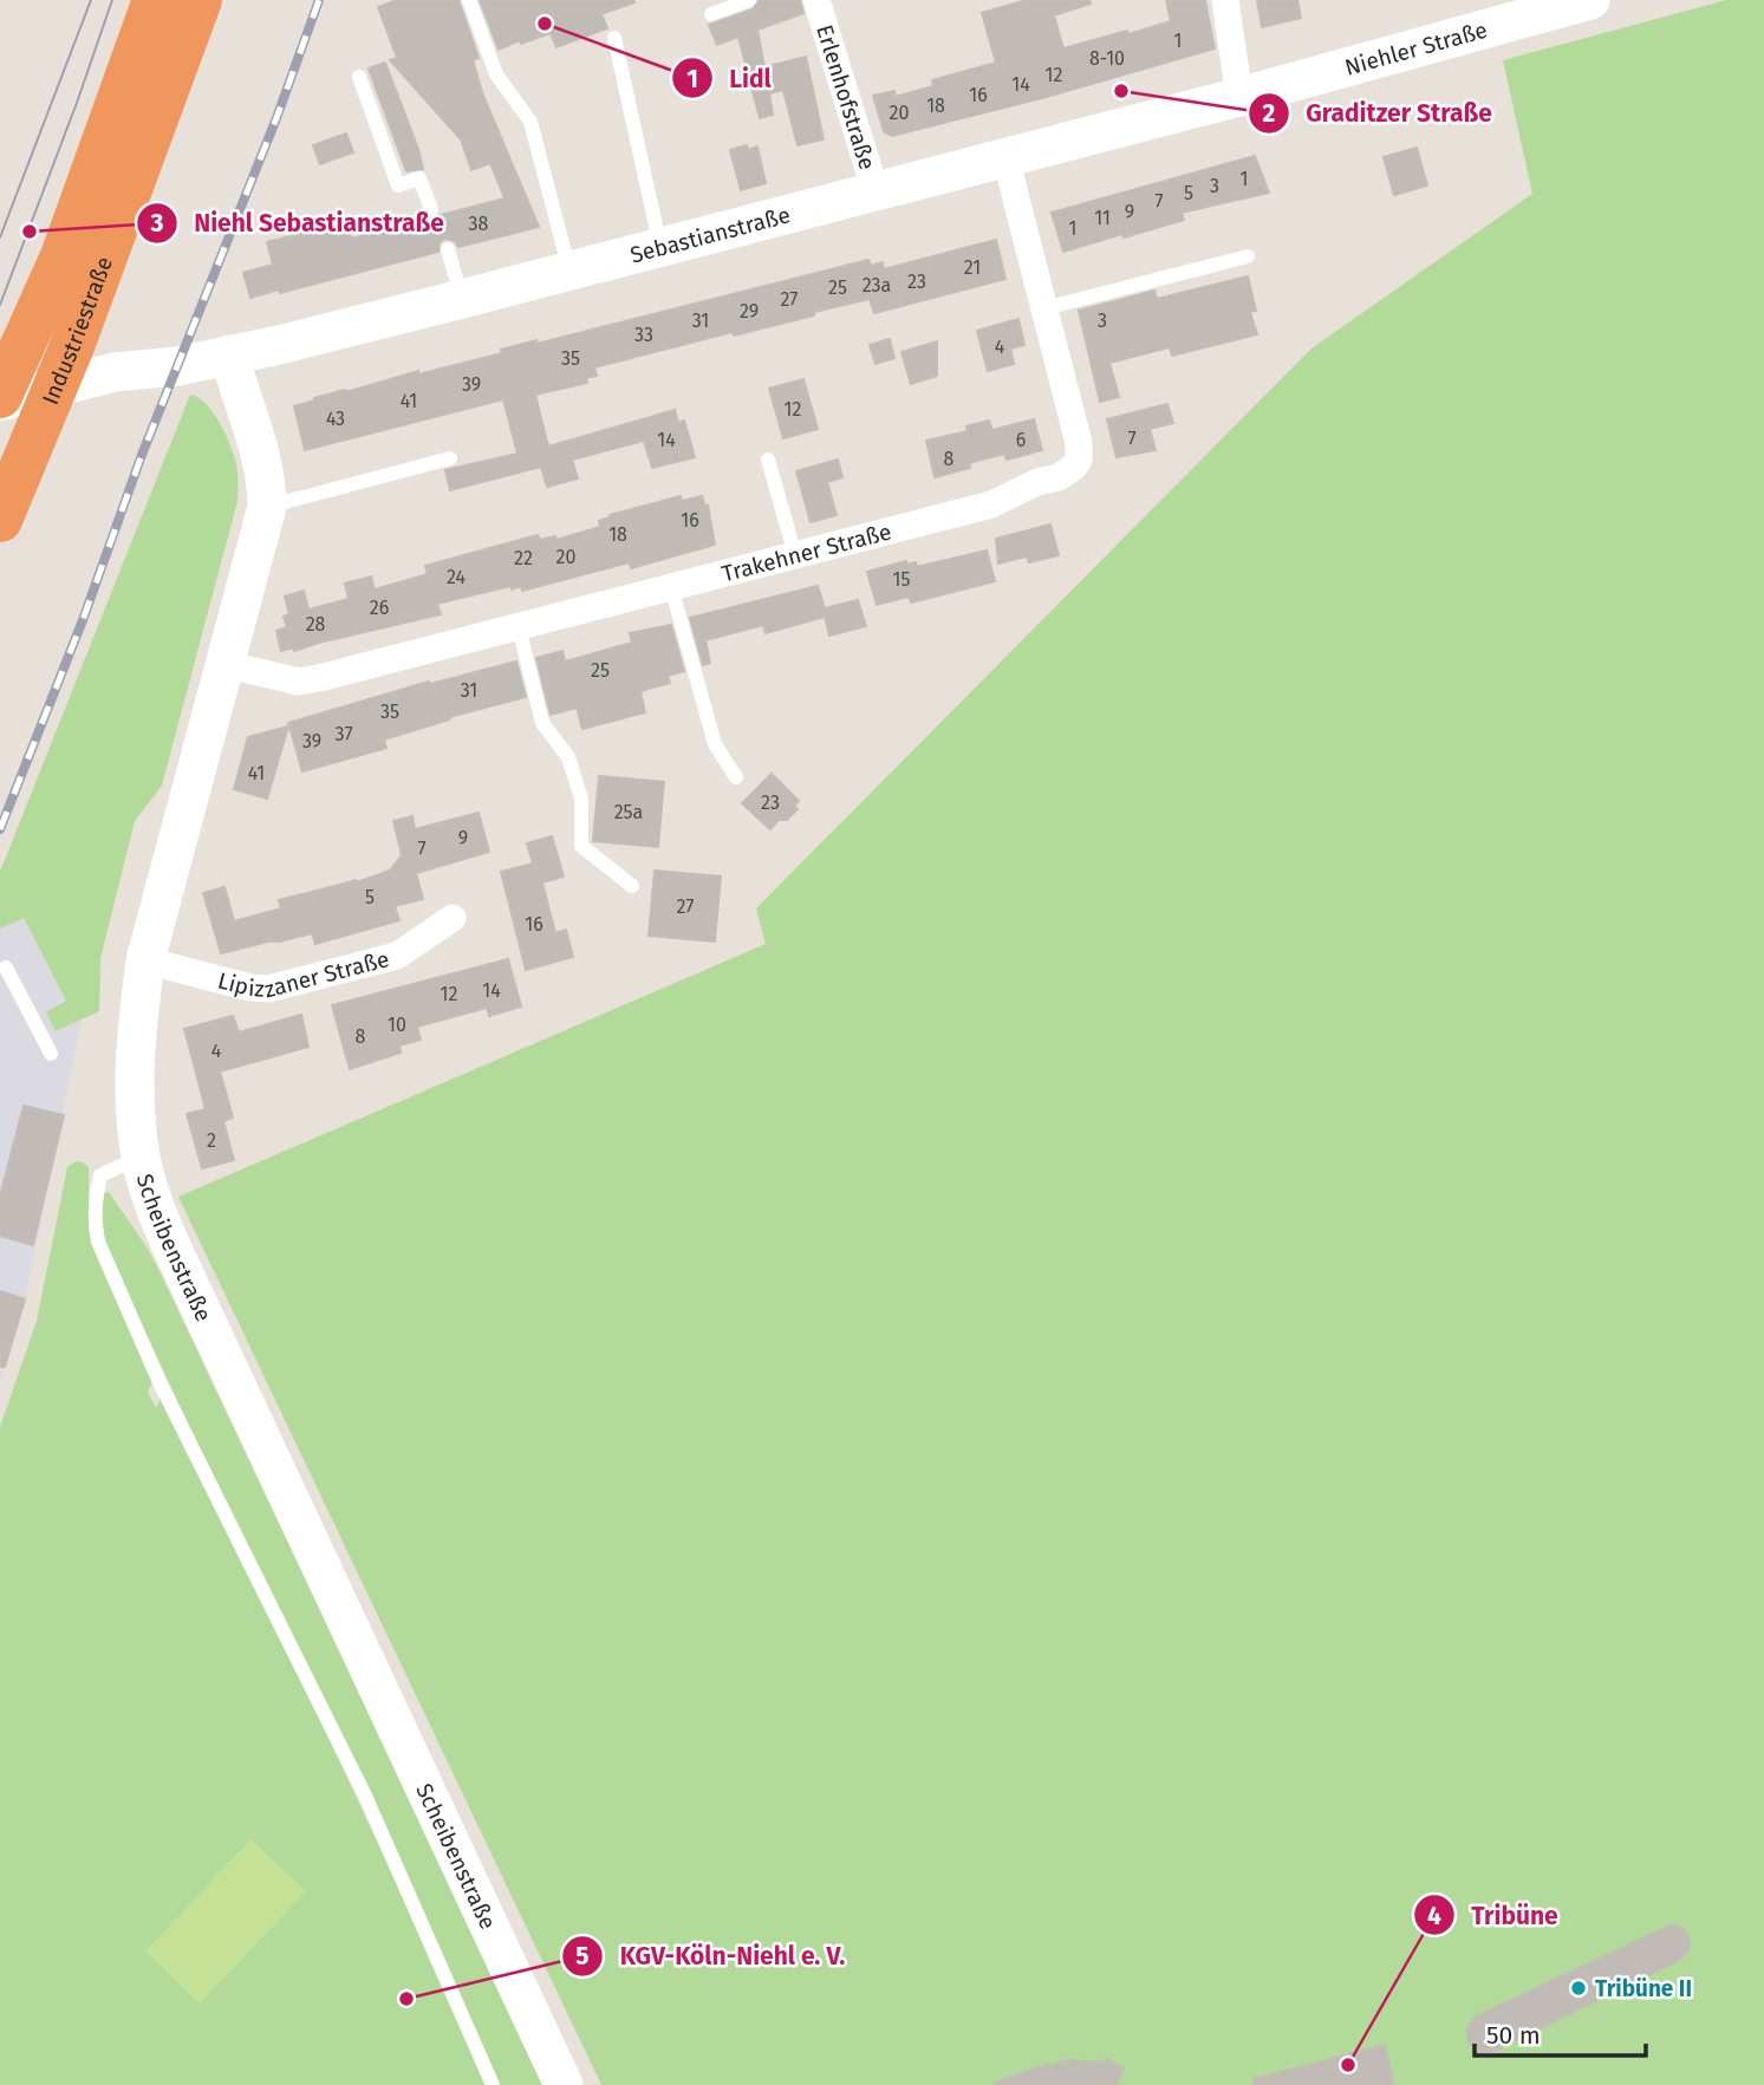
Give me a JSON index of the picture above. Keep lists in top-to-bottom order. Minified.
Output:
{"streets":{"highway":["Industriestraße"],"street":["Niehler Straße","Erlenhofstraße","Sebastianstraße","Trakehner Straße","Lipizzaner Straße","Scheibenstraße"]},"crossings":[["Niehler Straße","Sebastianstraße"],["Erlenhofstraße","Sebastianstraße"],["Sebastianstraße","Industriestraße"],["Sebastianstraße","Trakehner Straße"],["Sebastianstraße","Scheibenstraße"],["Trakehner Straße","Scheibenstraße"],["Lipizzaner Straße","Scheibenstraße"]],"places":["Lidl","Graditzer Straße","Niehl Sebastianstraße","Tribüne II","KGV-Köln-Niehl e. V.","Tribüne"],"house_numbers":["1","8-10","12","14","16","18","20","1","3","5","7","9","11","38","1","21","23","23a","25","27","29","31","3","33","4","35","39","41","12","43","7","14","6","8","16","18","20","22","24","15","26","28","25","31","35","37","39","41","23","25a","9","7","5","27","16","14","12","10","8","4","2"],"scale_bar":"50 m"}
